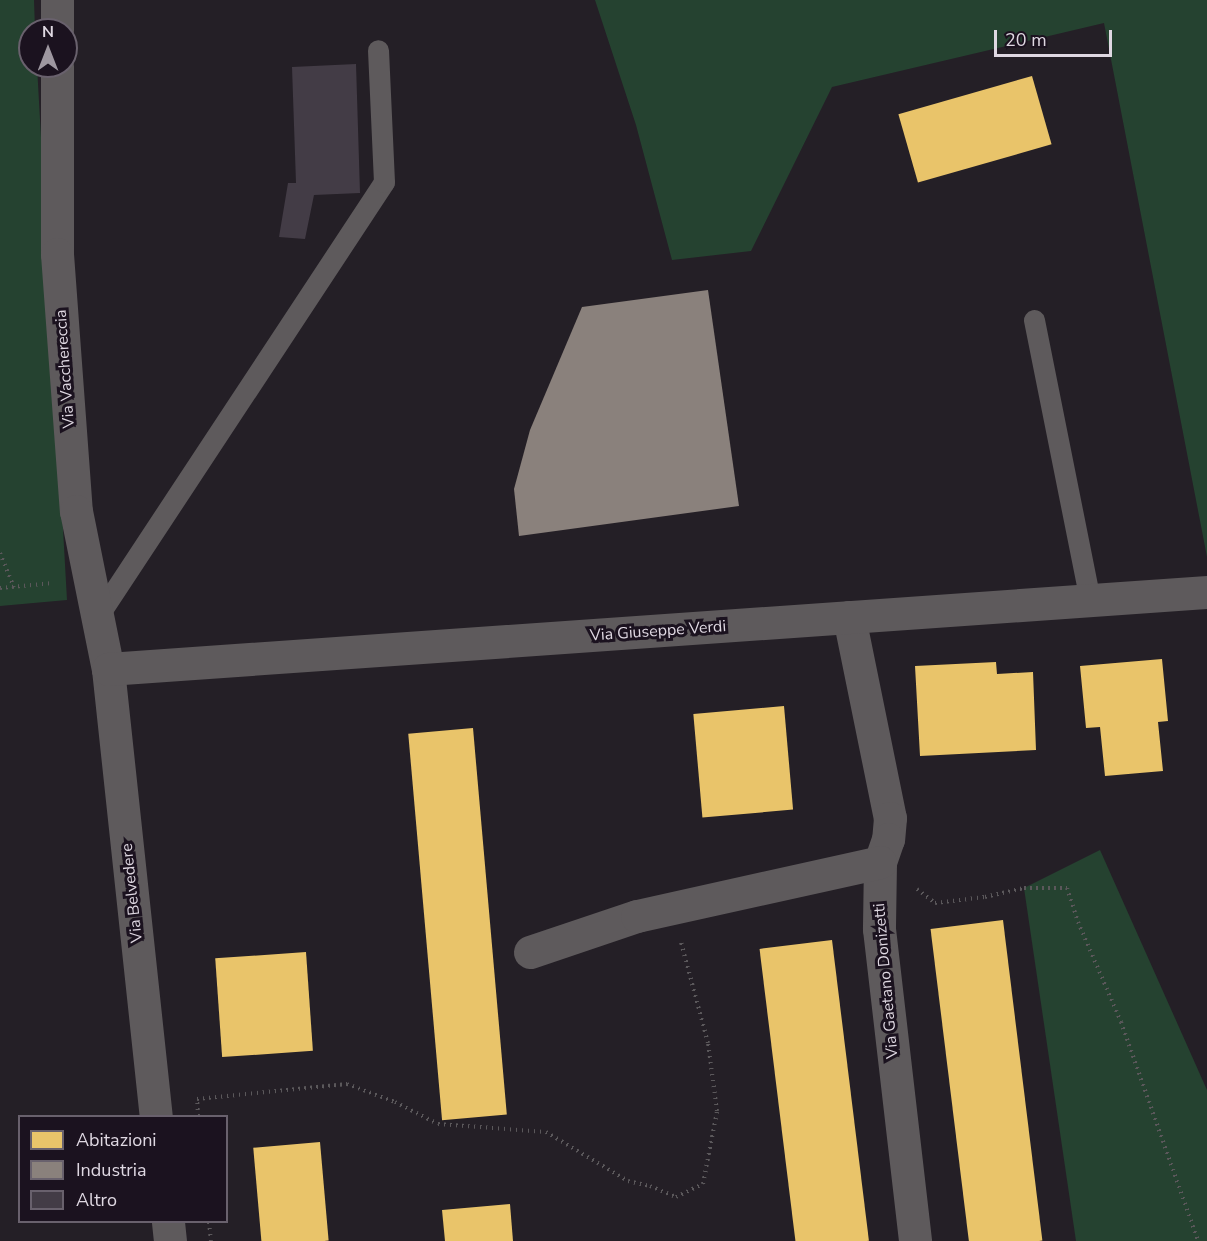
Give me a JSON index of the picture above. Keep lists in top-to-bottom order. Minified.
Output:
{"streets":{"street":["Via Vacchereccia","Via Giuseppe Verdi","Via Belvedere","Via Gaetano Donizetti"]},"crossings":[["Via Vacchereccia","Via Giuseppe Verdi"],["Via Vacchereccia","Via Belvedere"],["Via Giuseppe Verdi","Via Belvedere"],["Via Giuseppe Verdi","Via Gaetano Donizetti"]],"legend":["Abitazioni","Industria","Altro"],"scale_bar":"20 m","north":"top"}
